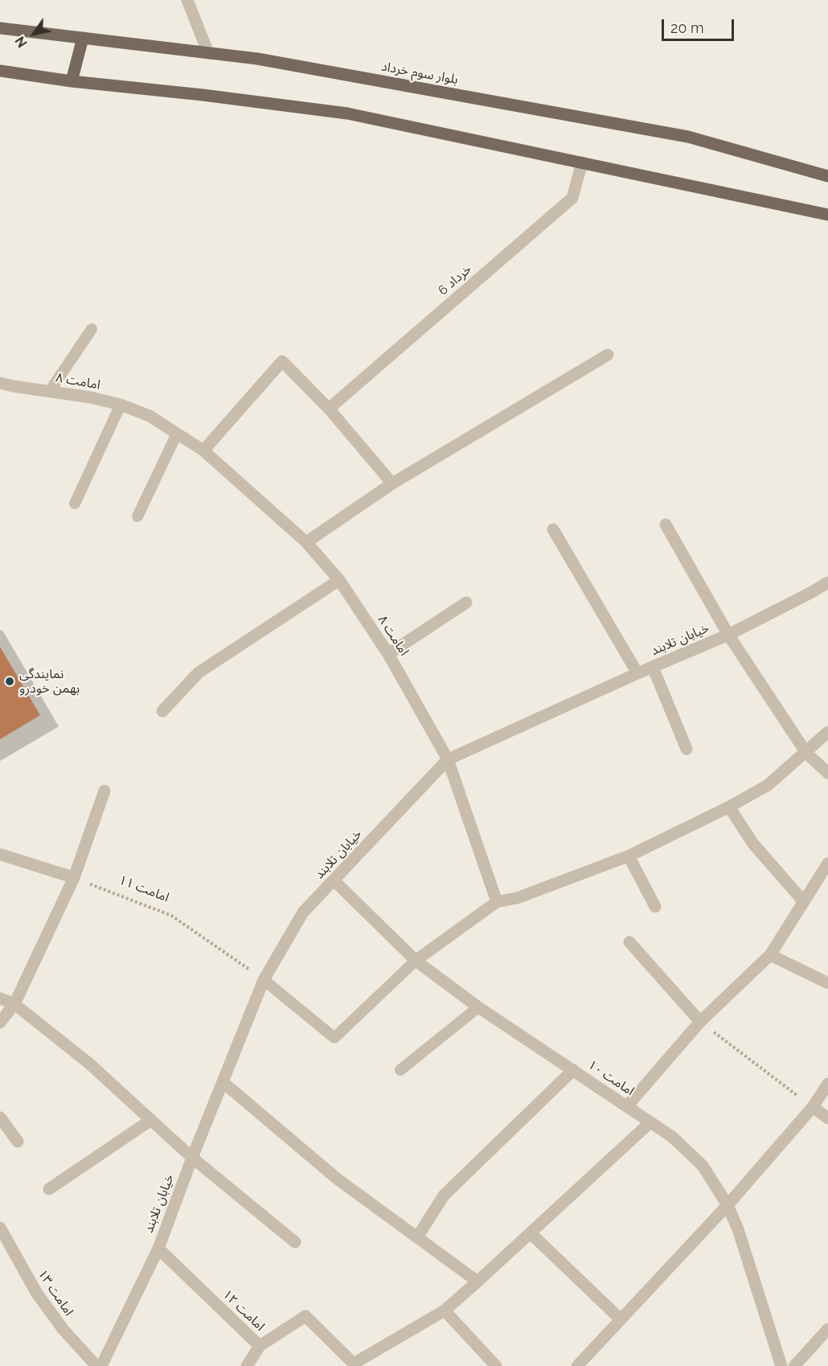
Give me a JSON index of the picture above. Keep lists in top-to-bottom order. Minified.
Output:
{"streets":{"main road":["بلوار سوم خرداد"],"street":["خرداد 6","امامت ۸","خیابان تلابند","امامت ۱۰","امامت ۱۳","امامت ۱۲"],"path":["امامت ۱۱"]},"crossings":[["امامت ۸","خیابان تلابند"],["خیابان تلابند","امامت ۱۱"],["خیابان تلابند","امامت ۱۰"],["خیابان تلابند","امامت ۱۲"]],"places":["نمایندگی بهمن خودرو"],"scale_bar":"20 m","north":"bottom left"}
